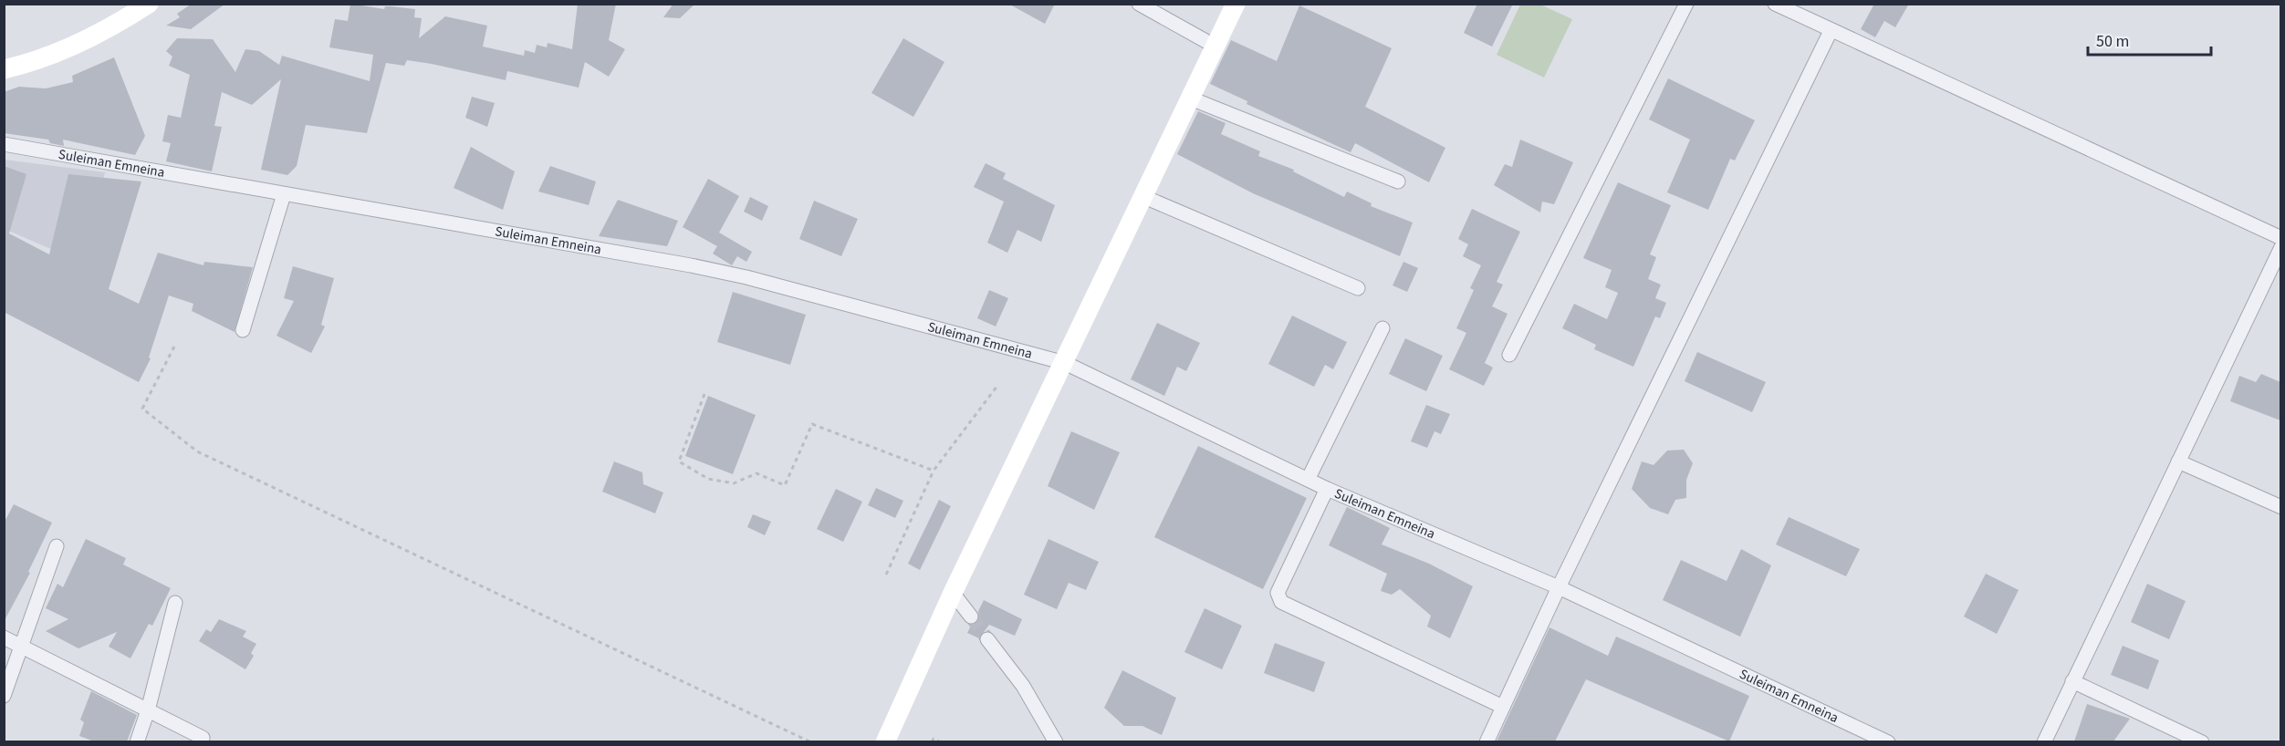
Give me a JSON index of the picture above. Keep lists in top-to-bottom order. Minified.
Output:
{"streets":{"street":["Suleiman Emneina"]},"scale_bar":"50 m"}
